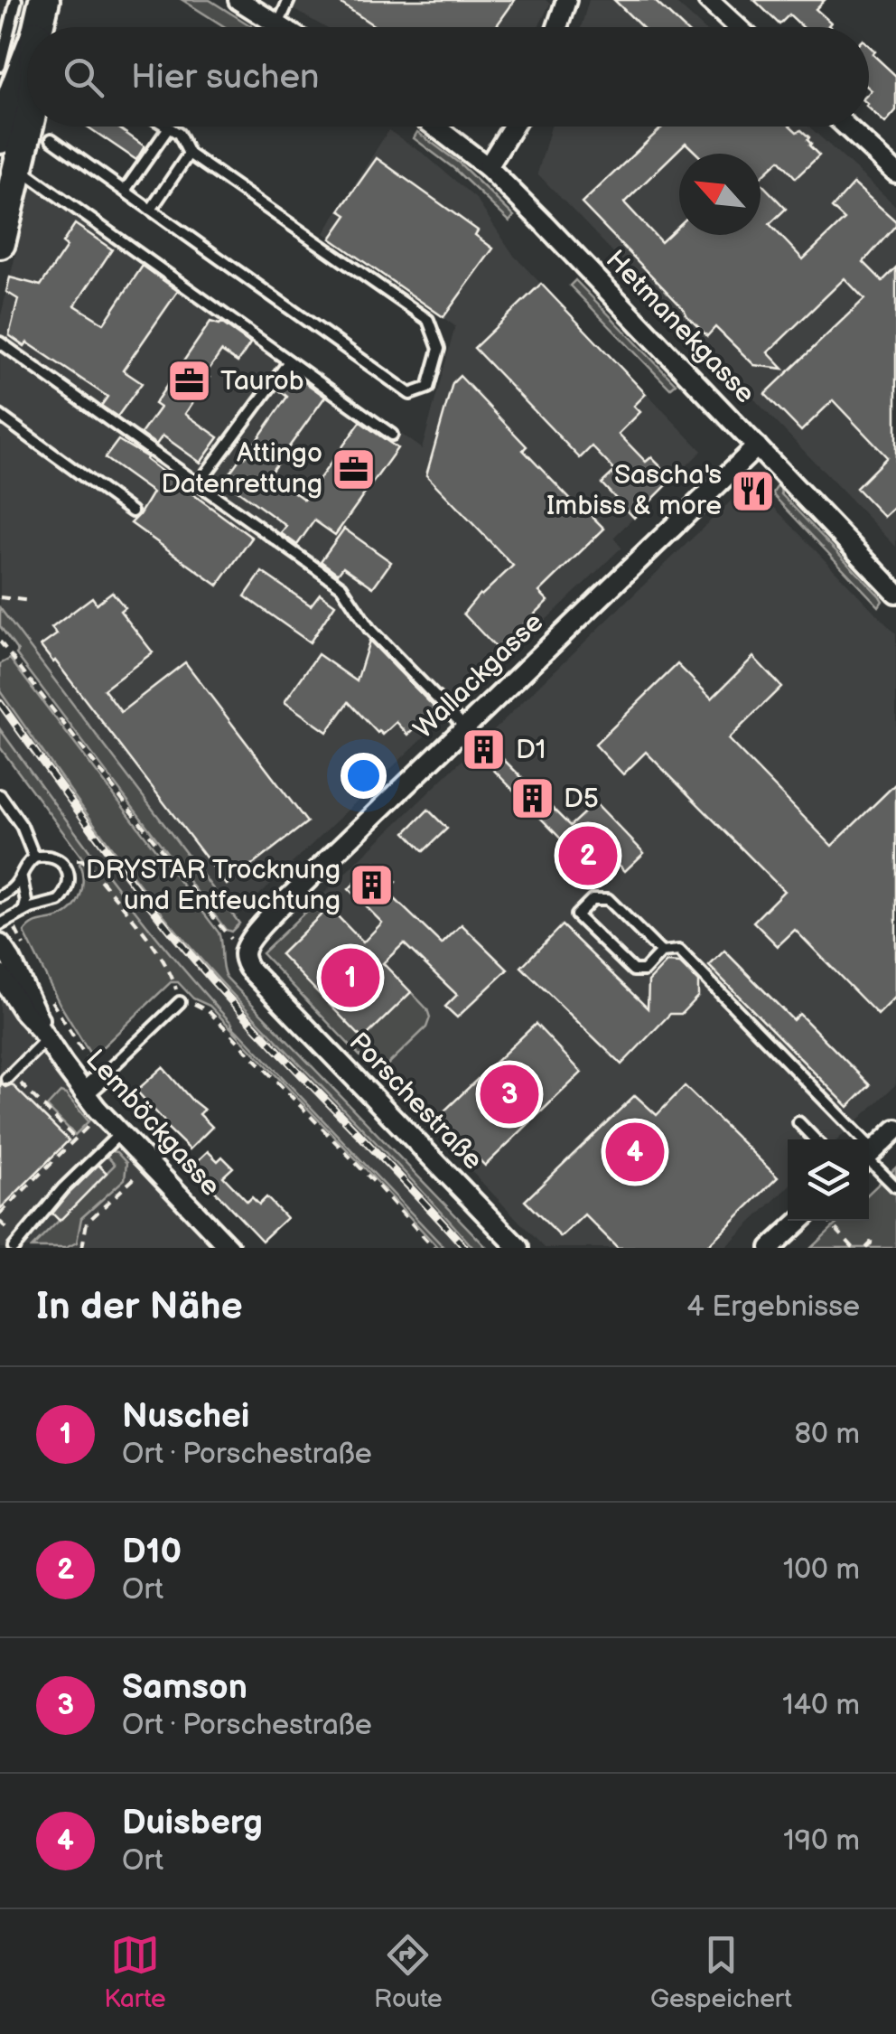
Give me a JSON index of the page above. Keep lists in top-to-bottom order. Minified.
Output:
{"streets":{"street":["Hetmanekgasse","Wallackgasse","Porschestraße","Lemböckgasse"]},"crossings":[["Hetmanekgasse","Wallackgasse"],["Wallackgasse","Porschestraße"]],"places":{"office":["Taurob","Attingo Datenrettung"],"restaurant":["Sascha's Imbiss & more"],"building":["D1","D5","DRYSTAR Trocknung und Entfeuchtung"]},"north":"top left","page":{"search":"Hier suchen","pins":["2","1","3","4"],"heading":["In der Nähe","4 Ergebnisse"],"list":[{"mark":"1","name":"Nuschei","note":"Ort · Porschestraße","value":"80 m"},{"mark":"2","name":"D10","note":"Ort","value":"100 m"},{"mark":"3","name":"Samson","note":"Ort · Porschestraße","value":"140 m"},{"mark":"4","name":"Duisberg","note":"Ort","value":"190 m"}],"nav":["Karte","Route","Gespeichert"]}}
